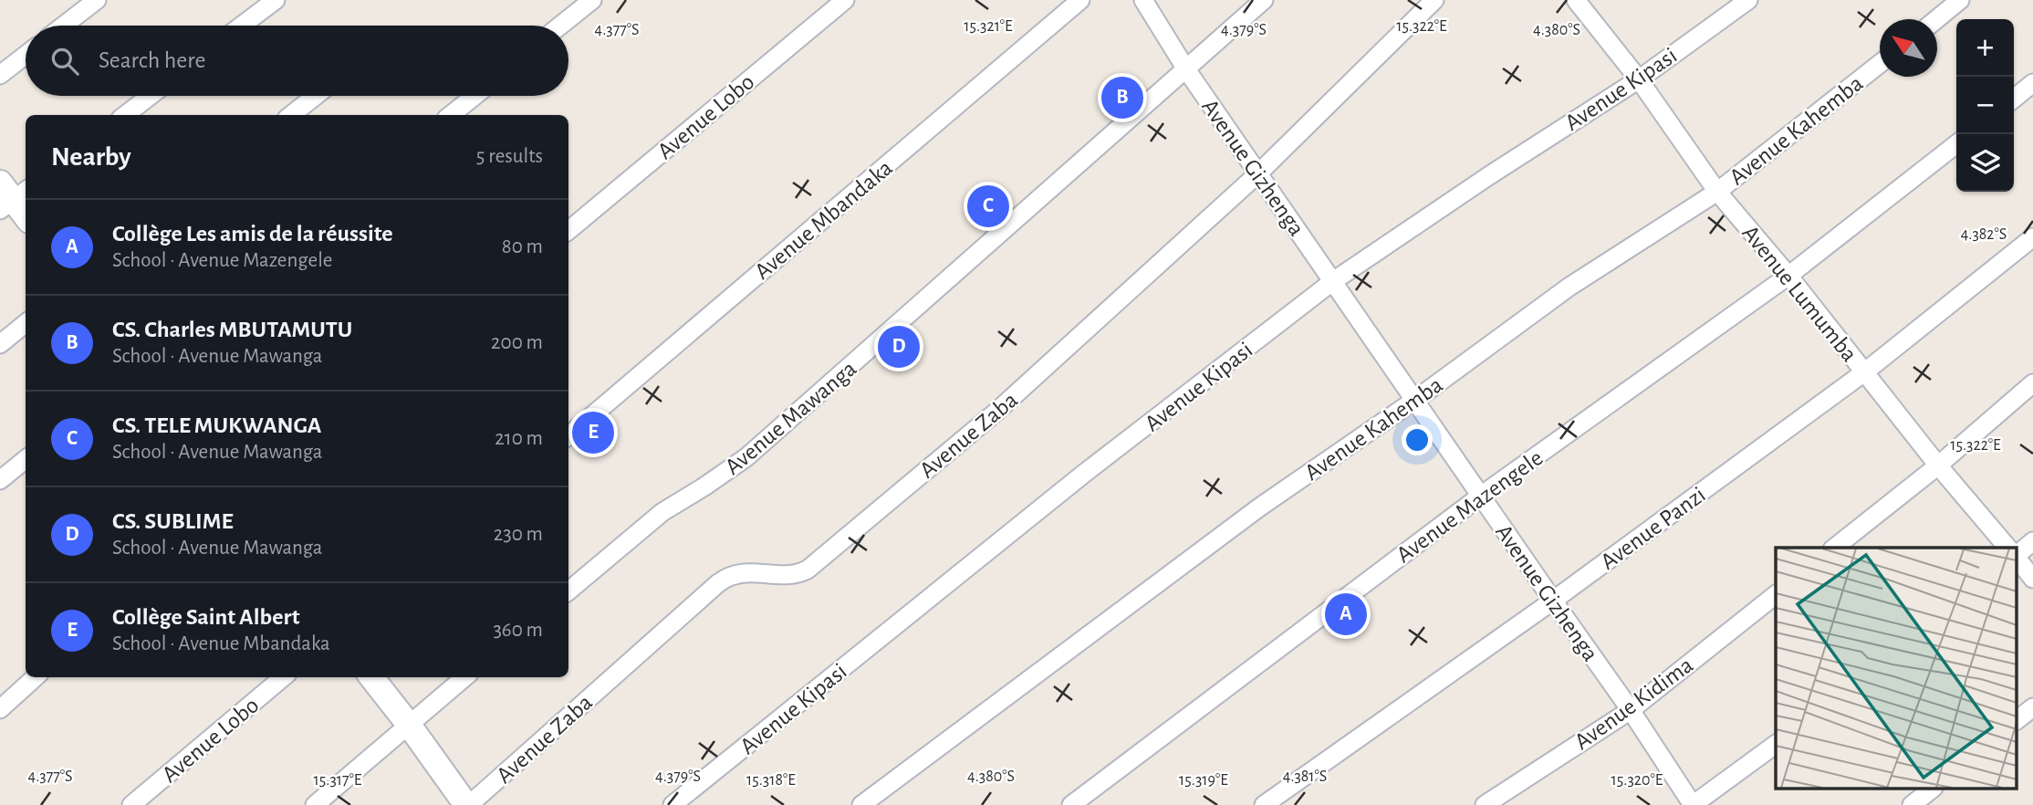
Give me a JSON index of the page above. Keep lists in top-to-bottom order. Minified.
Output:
{"streets":{"street":["Avenue Kipasi","Avenue Lobo","Avenue Kahemba","Avenue Gizhenga","Avenue Mbandaka","Avenue Lumumba","Avenue Mawanga","Avenue Zaba","Avenue Mazengele","Avenue Panzi","Avenue Kidima"]},"crossings":[["Avenue Kipasi","Avenue Gizhenga"],["Avenue Kipasi","Avenue Lumumba"],["Avenue Kahemba","Avenue Gizhenga"],["Avenue Kahemba","Avenue Lumumba"],["Avenue Gizhenga","Avenue Mawanga"],["Avenue Gizhenga","Avenue Zaba"],["Avenue Gizhenga","Avenue Mazengele"],["Avenue Gizhenga","Avenue Panzi"],["Avenue Gizhenga","Avenue Kidima"],["Avenue Lumumba","Avenue Mazengele"],["Avenue Lumumba","Avenue Panzi"]],"north":"top left","page":{"map_buttons":["+","−"],"search":"Search here","pins":["B","C","D","E","A"],"heading":["Nearby","5 results"],"list":[{"mark":"A","name":"Collège Les amis de la réussite","note":"School · Avenue Mazengele","value":"80 m"},{"mark":"B","name":"CS. Charles MBUTAMUTU","note":"School · Avenue Mawanga","value":"200 m"},{"mark":"C","name":"CS. TELE MUKWANGA","note":"School · Avenue Mawanga","value":"210 m"},{"mark":"D","name":"CS. SUBLIME","note":"School · Avenue Mawanga","value":"230 m"},{"mark":"E","name":"Collège Saint Albert","note":"School · Avenue Mbandaka","value":"360 m"}]},"coordinates":["15.321°E","15.322°E","4.377°S","4.379°S","4.380°S","4.382°S","4.381°S","15.317°E","15.318°E","15.319°E","15.320°E"]}
